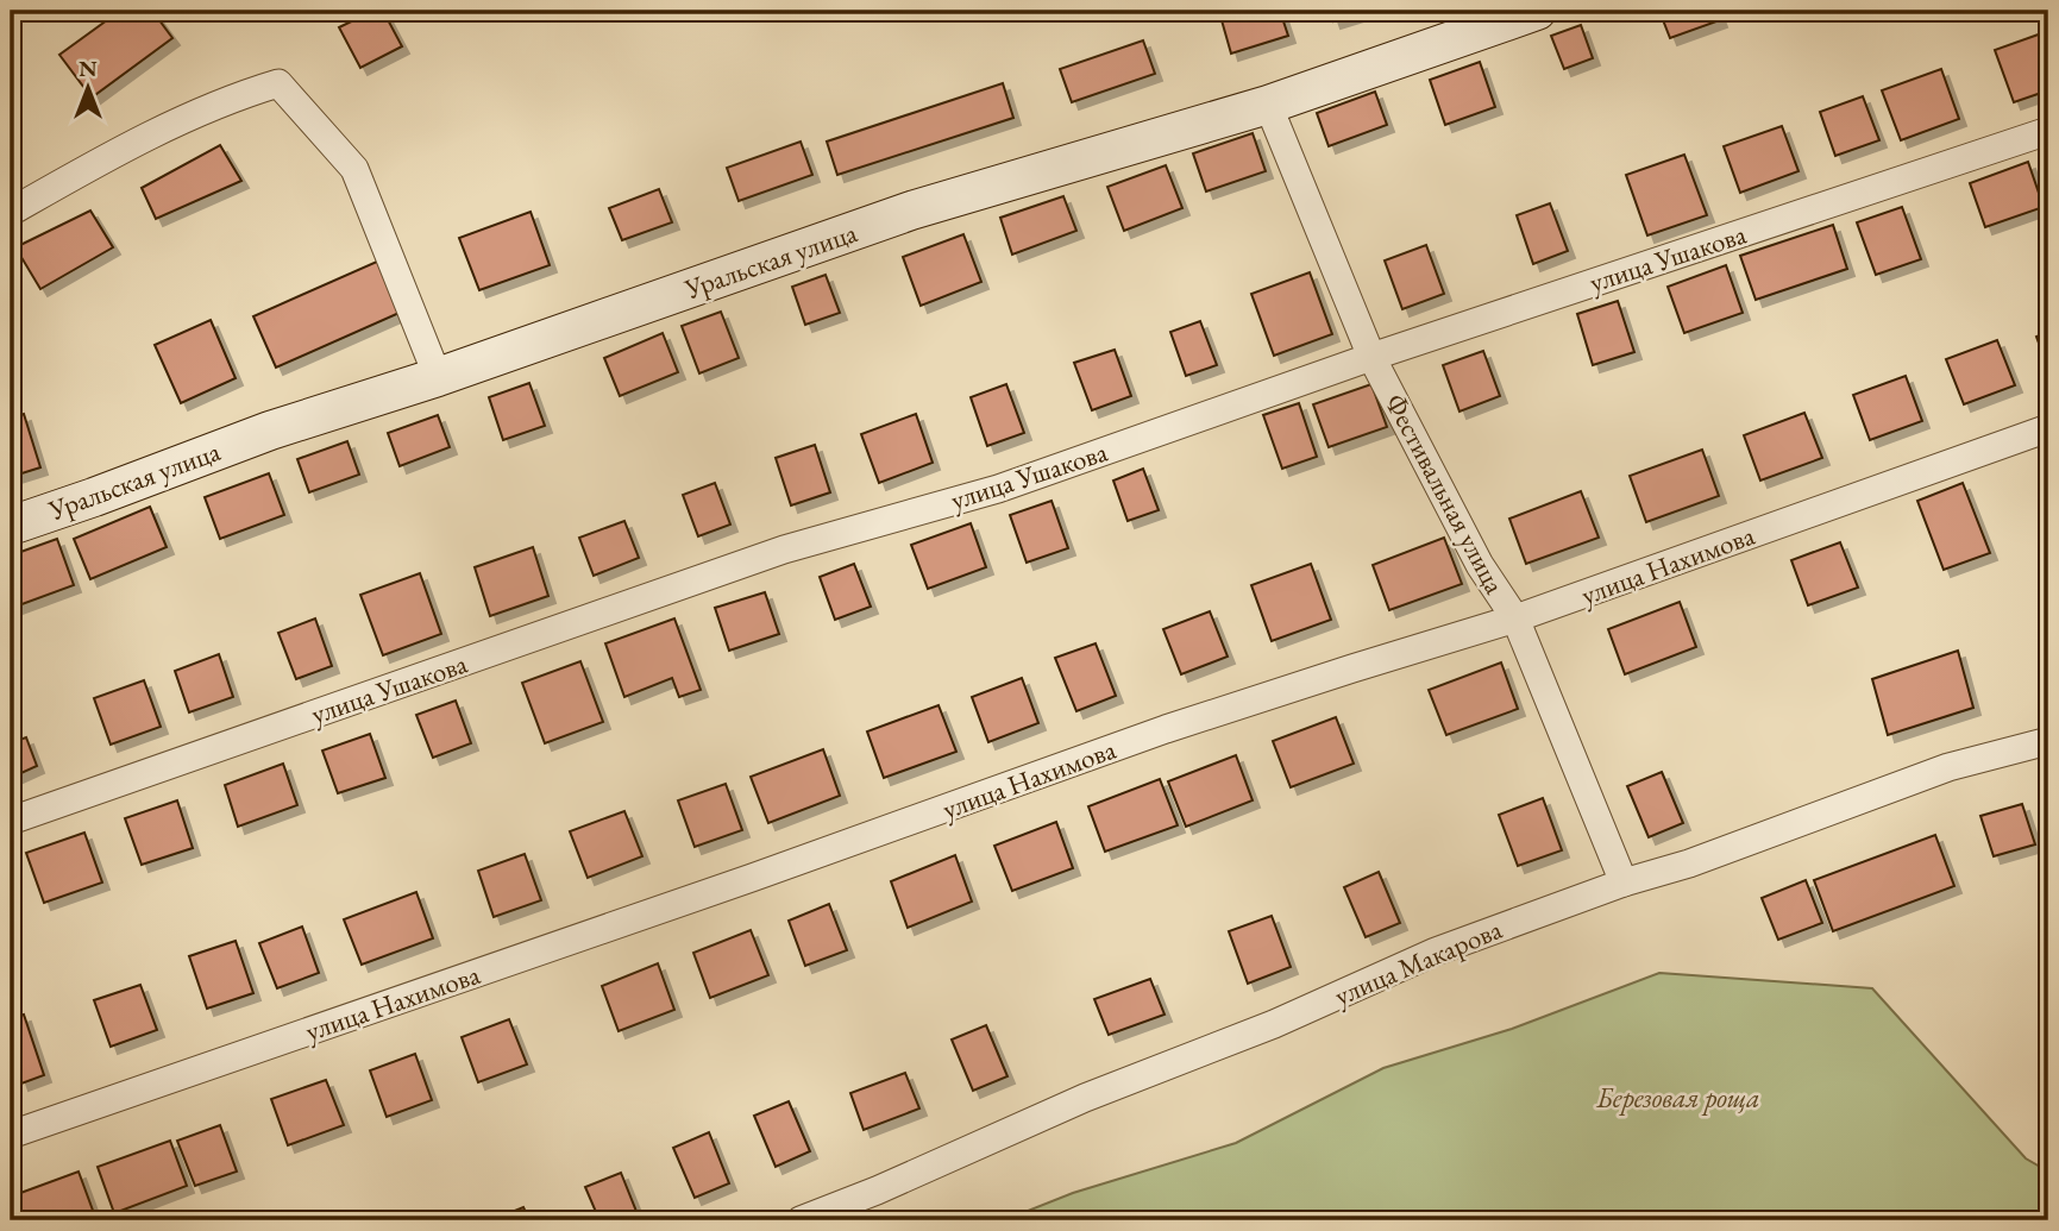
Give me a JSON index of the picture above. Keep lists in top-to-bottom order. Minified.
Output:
{"streets":{"street":["улица Ушакова","Уральская улица","Фестивальная улица","улица Нахимова","улица Макарова"]},"crossings":[["улица Ушакова","Фестивальная улица"],["Уральская улица","Фестивальная улица"],["Фестивальная улица","улица Нахимова"],["Фестивальная улица","улица Макарова"]],"parks":["Березовая роща"],"north":"top"}
